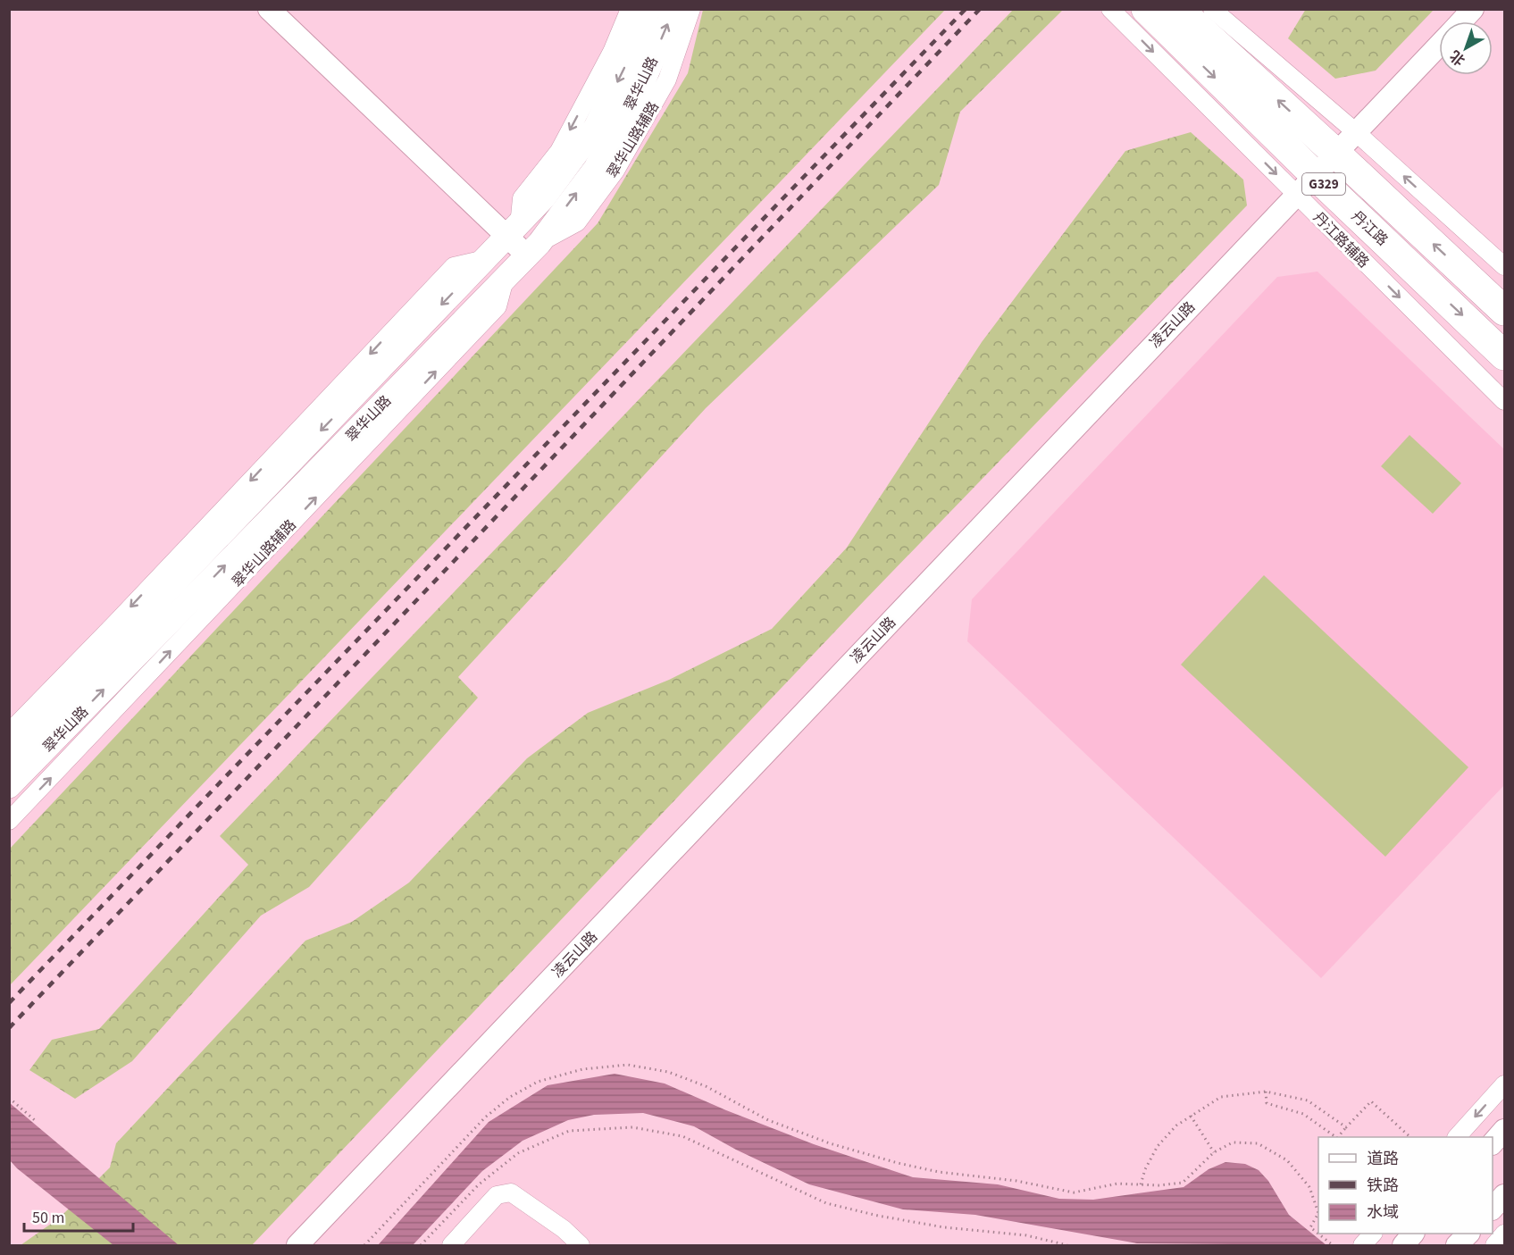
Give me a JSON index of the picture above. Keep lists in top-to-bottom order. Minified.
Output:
{"streets":{"highway":["G329","丹江路"],"main road":["翠华山路"],"street":["翠华山路辅路","丹江路辅路","凌云山路"]},"crossings":[["翠华山路","翠华山路辅路"],["G329","凌云山路"],["丹江路","丹江路辅路"],["丹江路","凌云山路"],["丹江路辅路","凌云山路"]],"legend":["道路","铁路","水域"],"scale_bar":"50 m","north":"bottom left"}
